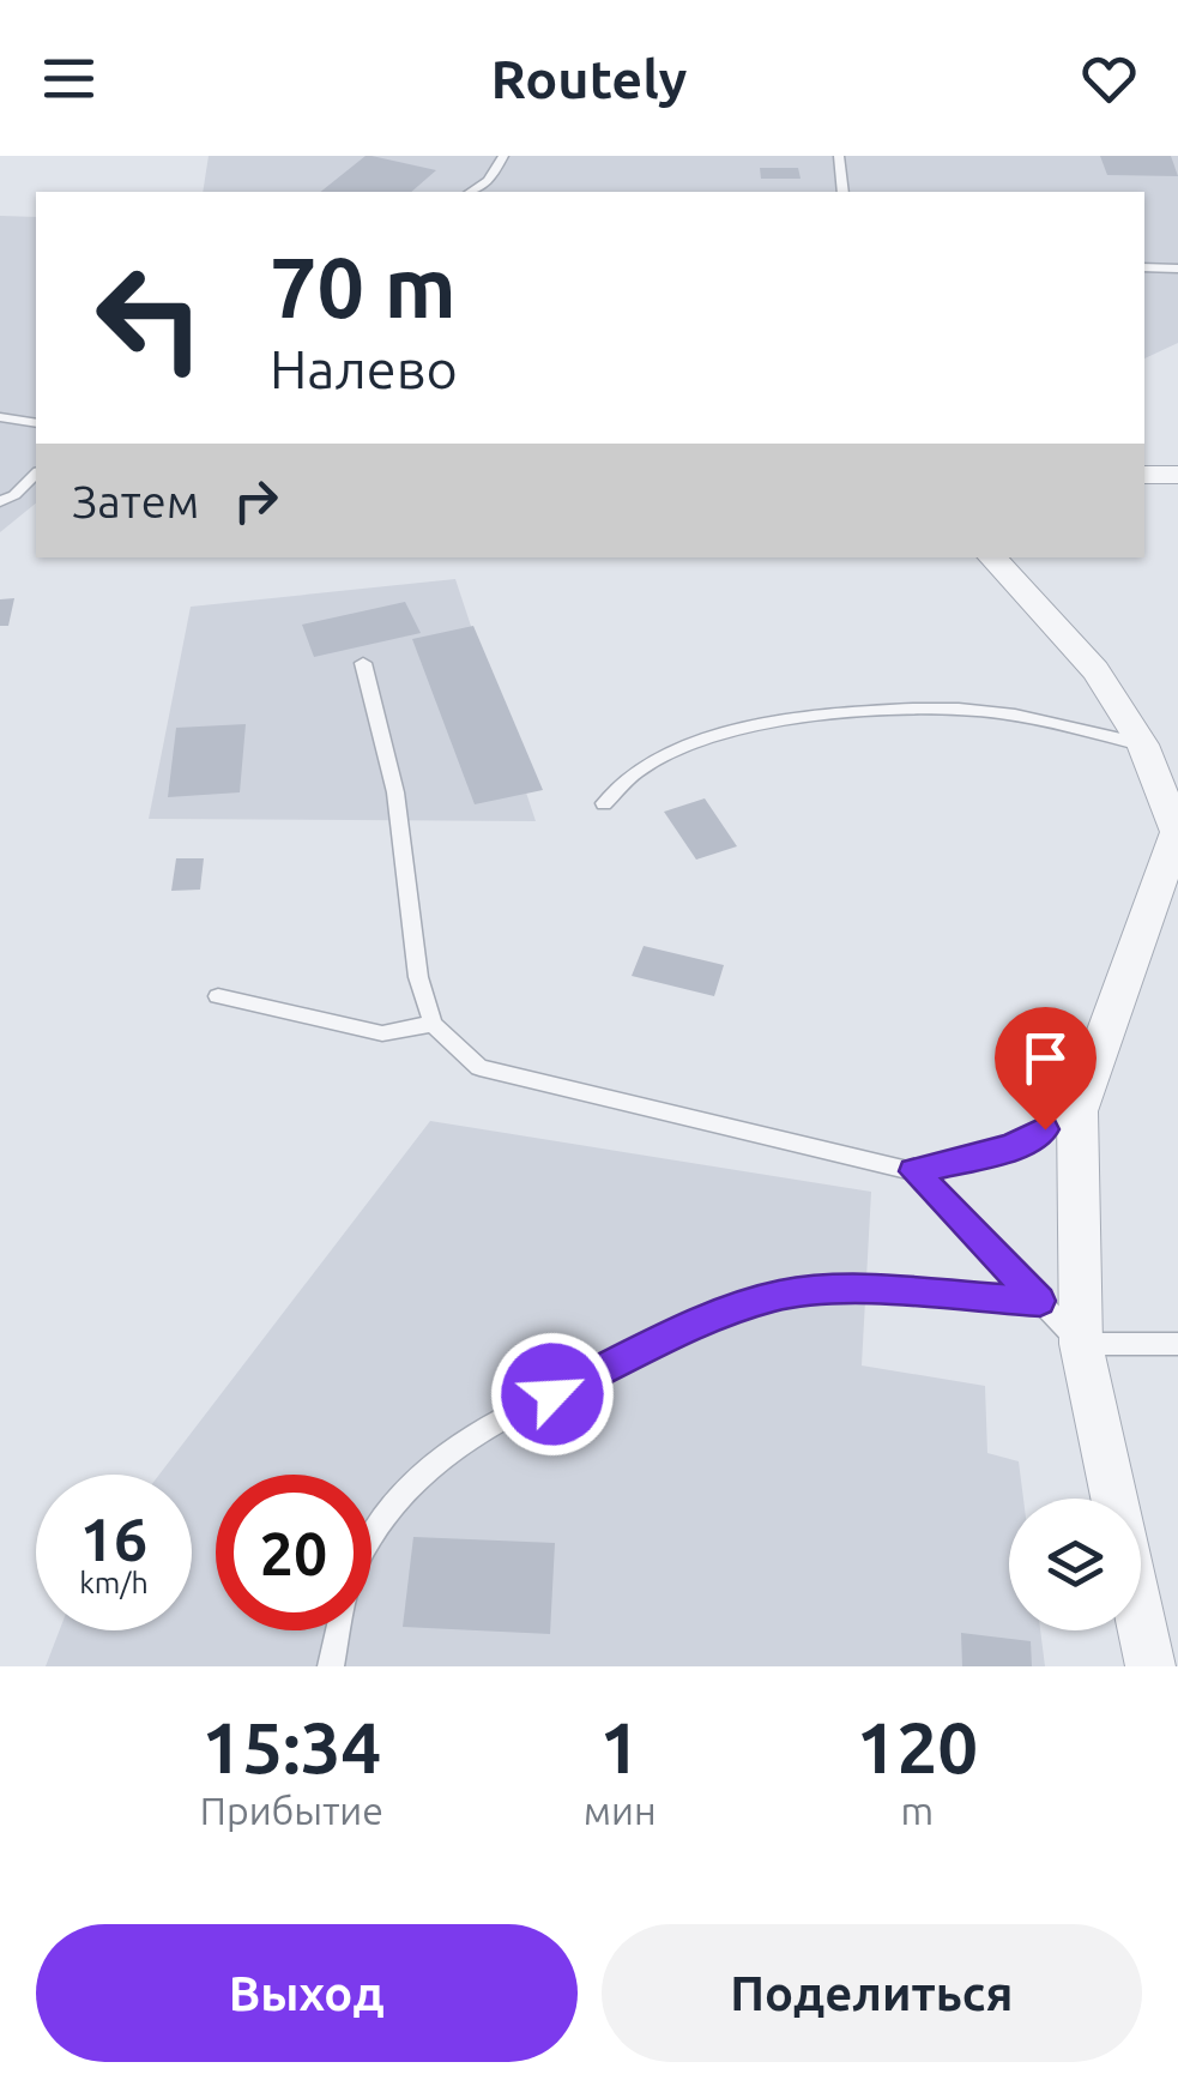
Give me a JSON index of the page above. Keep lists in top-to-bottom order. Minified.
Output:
{"page":{"header":"Routely","turn":["70 m","Налево"],"then":"Затем","speed":"16 km/h","limit":"20","eta":["15:34","Прибытие","1","мин","120","m"],"buttons":["Выход","Поделиться"]}}
